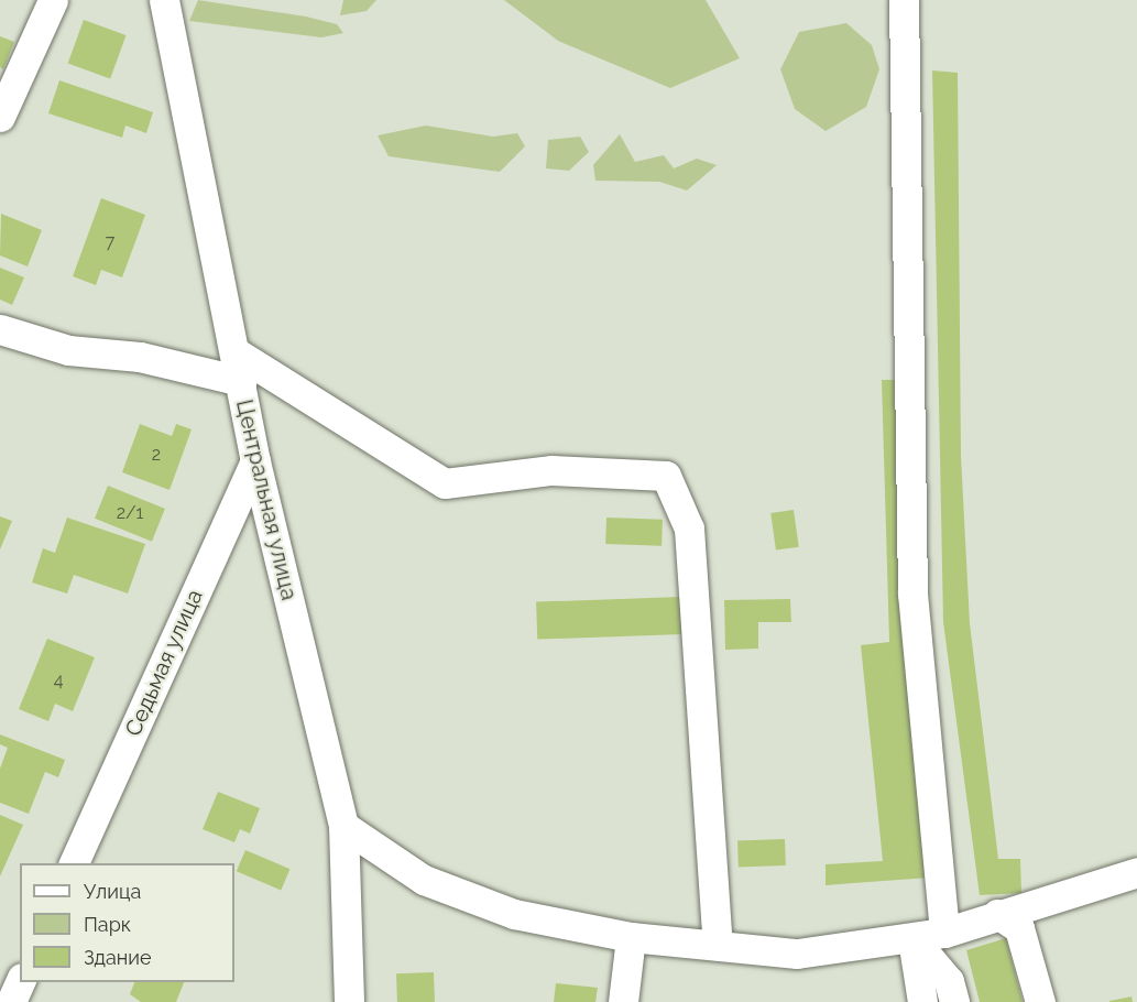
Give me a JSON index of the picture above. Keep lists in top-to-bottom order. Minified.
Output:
{"streets":{"street":["Центральная улица","Седьмая улица"]},"crossings":[["Центральная улица","Седьмая улица"]],"house_numbers":["7","2","2/1","4"],"legend":["Улица","Парк","Здание"]}
